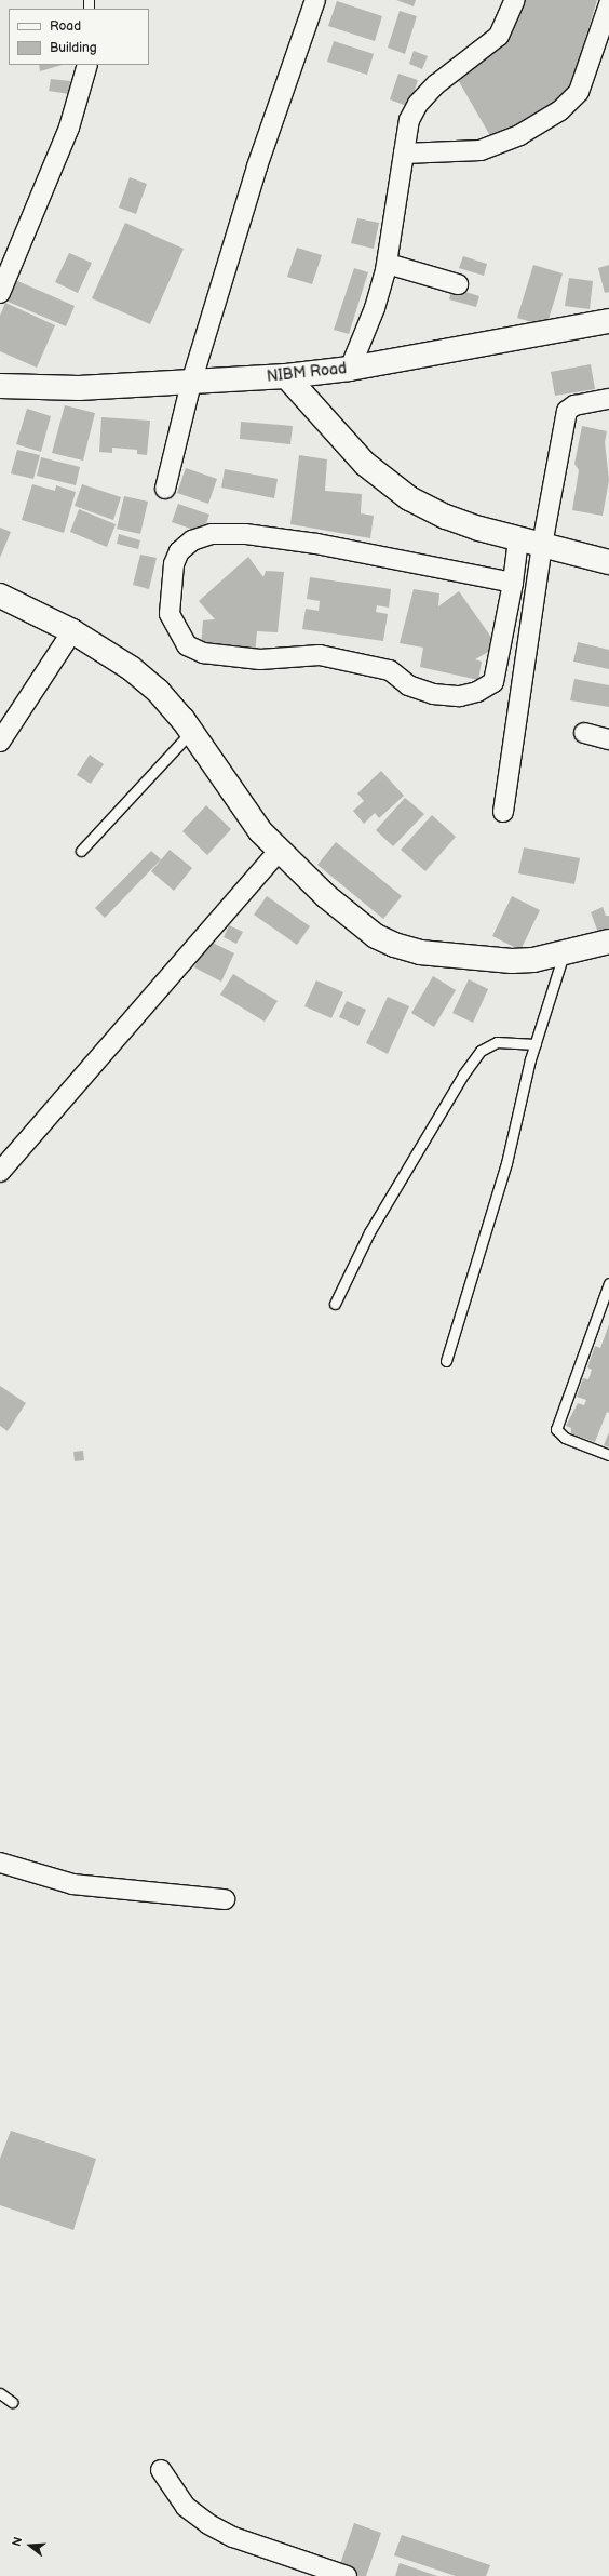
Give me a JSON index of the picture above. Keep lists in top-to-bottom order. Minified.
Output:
{"streets":{"main road":["NIBM Road"]},"legend":["Road","Building"],"north":"left"}
